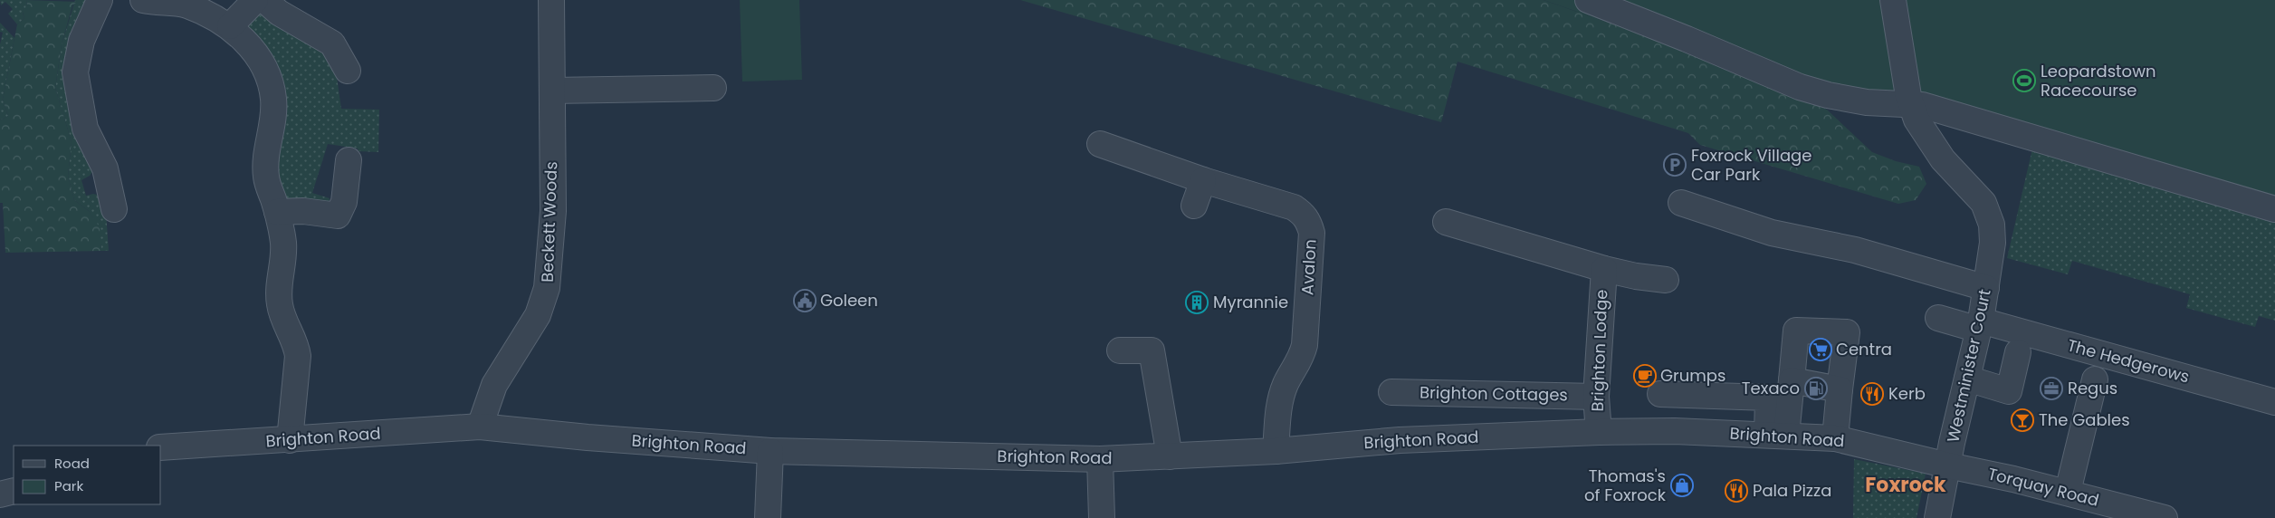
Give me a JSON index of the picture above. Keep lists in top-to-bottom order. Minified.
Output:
{"streets":{"street":["Beckett Woods","Avalon","Brighton Lodge","The Hedgerows","Westminister Court","Brighton Cottages","Brighton Road","Torquay Road"]},"crossings":[["Beckett Woods","Brighton Road"],["Avalon","Brighton Road"],["Brighton Lodge","Brighton Cottages"],["Brighton Lodge","Brighton Road"],["The Hedgerows","Westminister Court"],["Westminister Court","Brighton Road"],["Westminister Court","Torquay Road"],["Brighton Road","Torquay Road"]],"districts":["Foxrock"],"places":{"sports":["Leopardstown Racecourse"],"parking":["Foxrock Village Car Park"],"public building":["Goleen"],"building":["Myrannie"],"supermarket":["Centra"],"cafe":["Grumps"],"fuel station":["Texaco"],"office":["Regus"],"restaurant":["Kerb","Pala Pizza"],"bar":["The Gables"],"shop":["Thomas's of Foxrock"]},"legend":["Road","Park"]}
